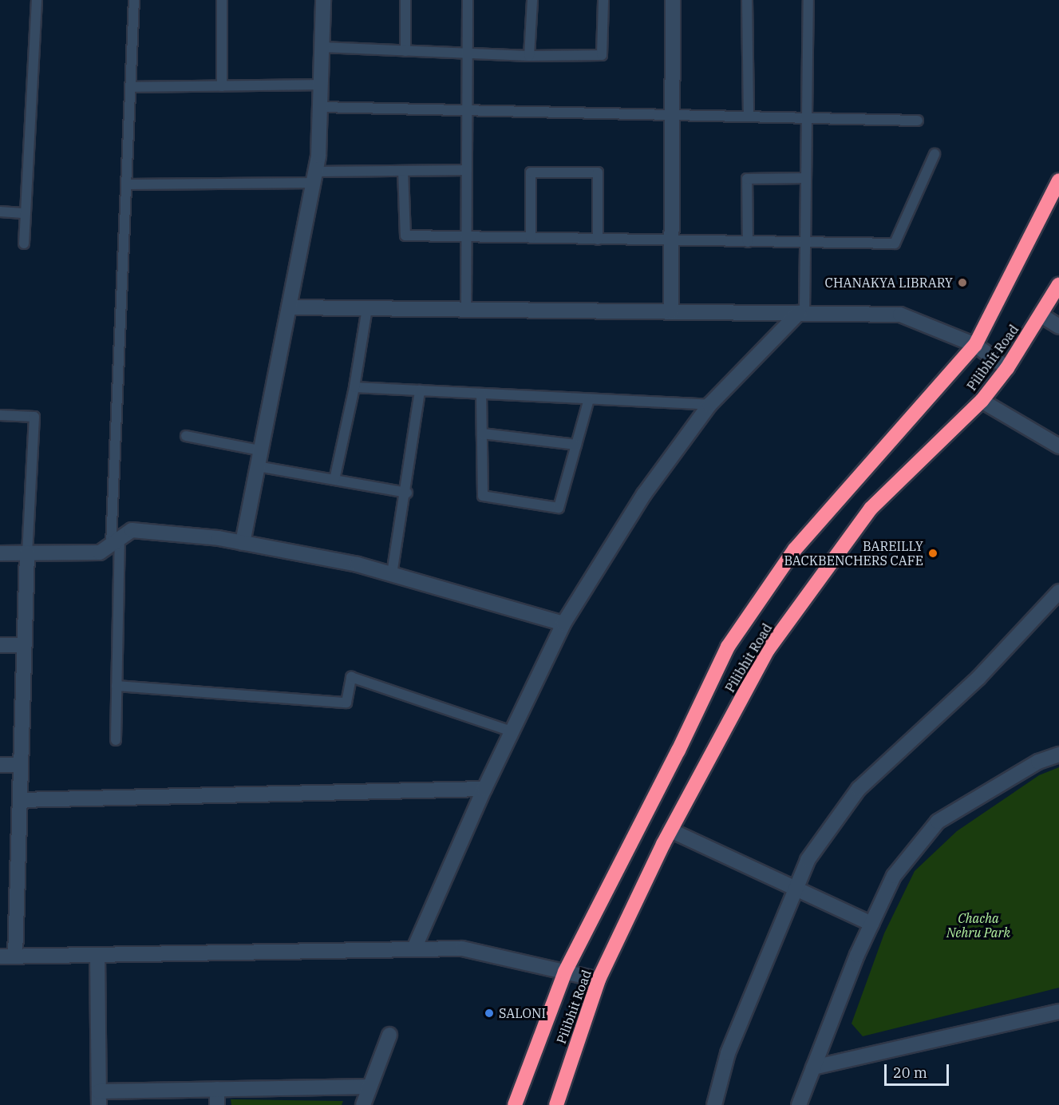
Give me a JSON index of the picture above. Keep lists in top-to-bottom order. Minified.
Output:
{"streets":{"highway":["Pilibhit Road"]},"parks":["Chacha Nehru Park"],"places":["CHANAKYA LIBRARY","BAREILLY BACKBENCHERS CAFE","SALONI"],"scale_bar":"20 m"}
